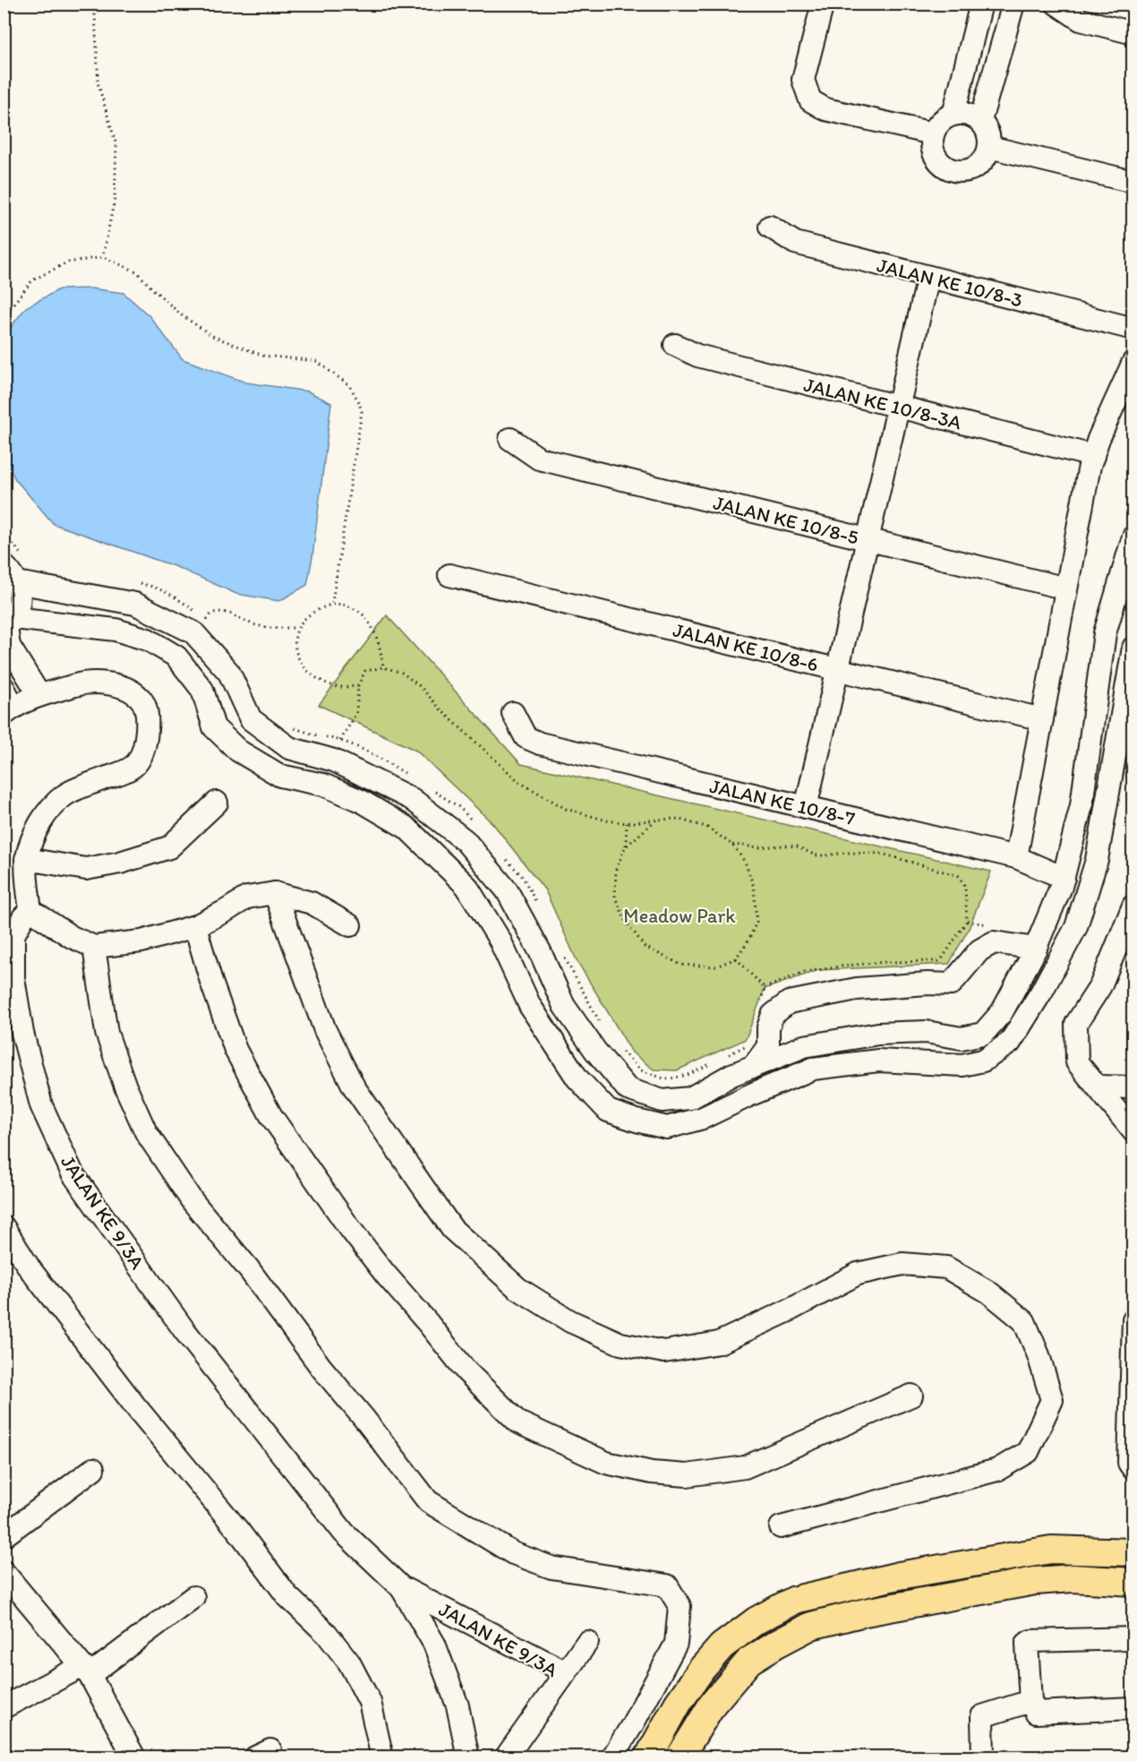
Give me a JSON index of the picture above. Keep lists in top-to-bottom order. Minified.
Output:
{"streets":{"street":["JALAN KE 10/8-3","JALAN KE 10/8-3A","JALAN KE 10/8-5","JALAN KE 10/8-6","JALAN KE 10/8-7","JALAN KE 9/3A"]},"parks":["Meadow Park"]}
